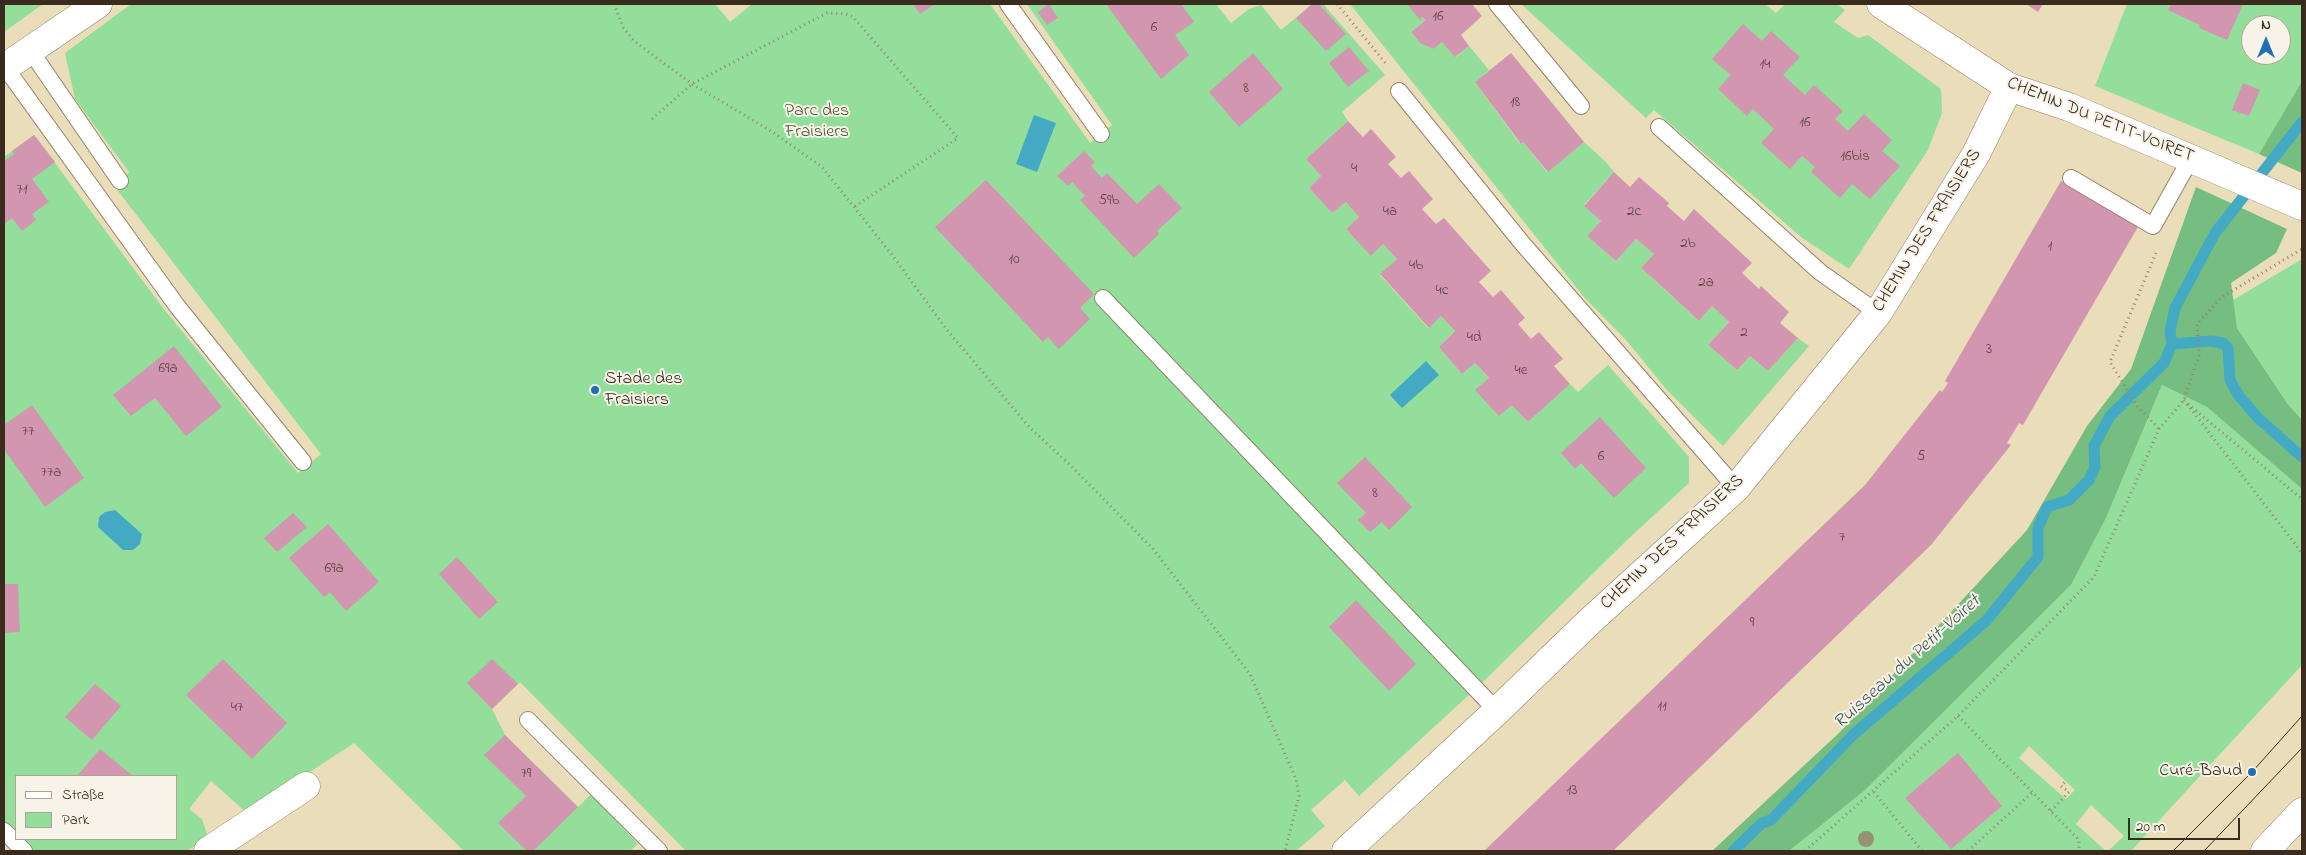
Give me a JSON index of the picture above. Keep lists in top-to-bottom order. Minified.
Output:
{"streets":{"street":["CHEMIN DU PETIT-VOIRET","CHEMIN DES FRAISIERS"]},"crossings":[["CHEMIN DU PETIT-VOIRET","CHEMIN DES FRAISIERS"]],"water":["Ruisseau du Petit-Voiret"],"parks":["Parc des Fraisiers"],"places":["Stade des Fraisiers","Curé-Baud"],"house_numbers":["16","6","14","8","18","16","16bis","4","71","59b","4a","2c","2b","1","10","4b","2a","4c","2","4d","3","69a","4e","77","6","5","77a","8","7","69a","9","11","47","79","13"],"legend":["Straße","Park"],"scale_bar":"20 m","north":"top"}
